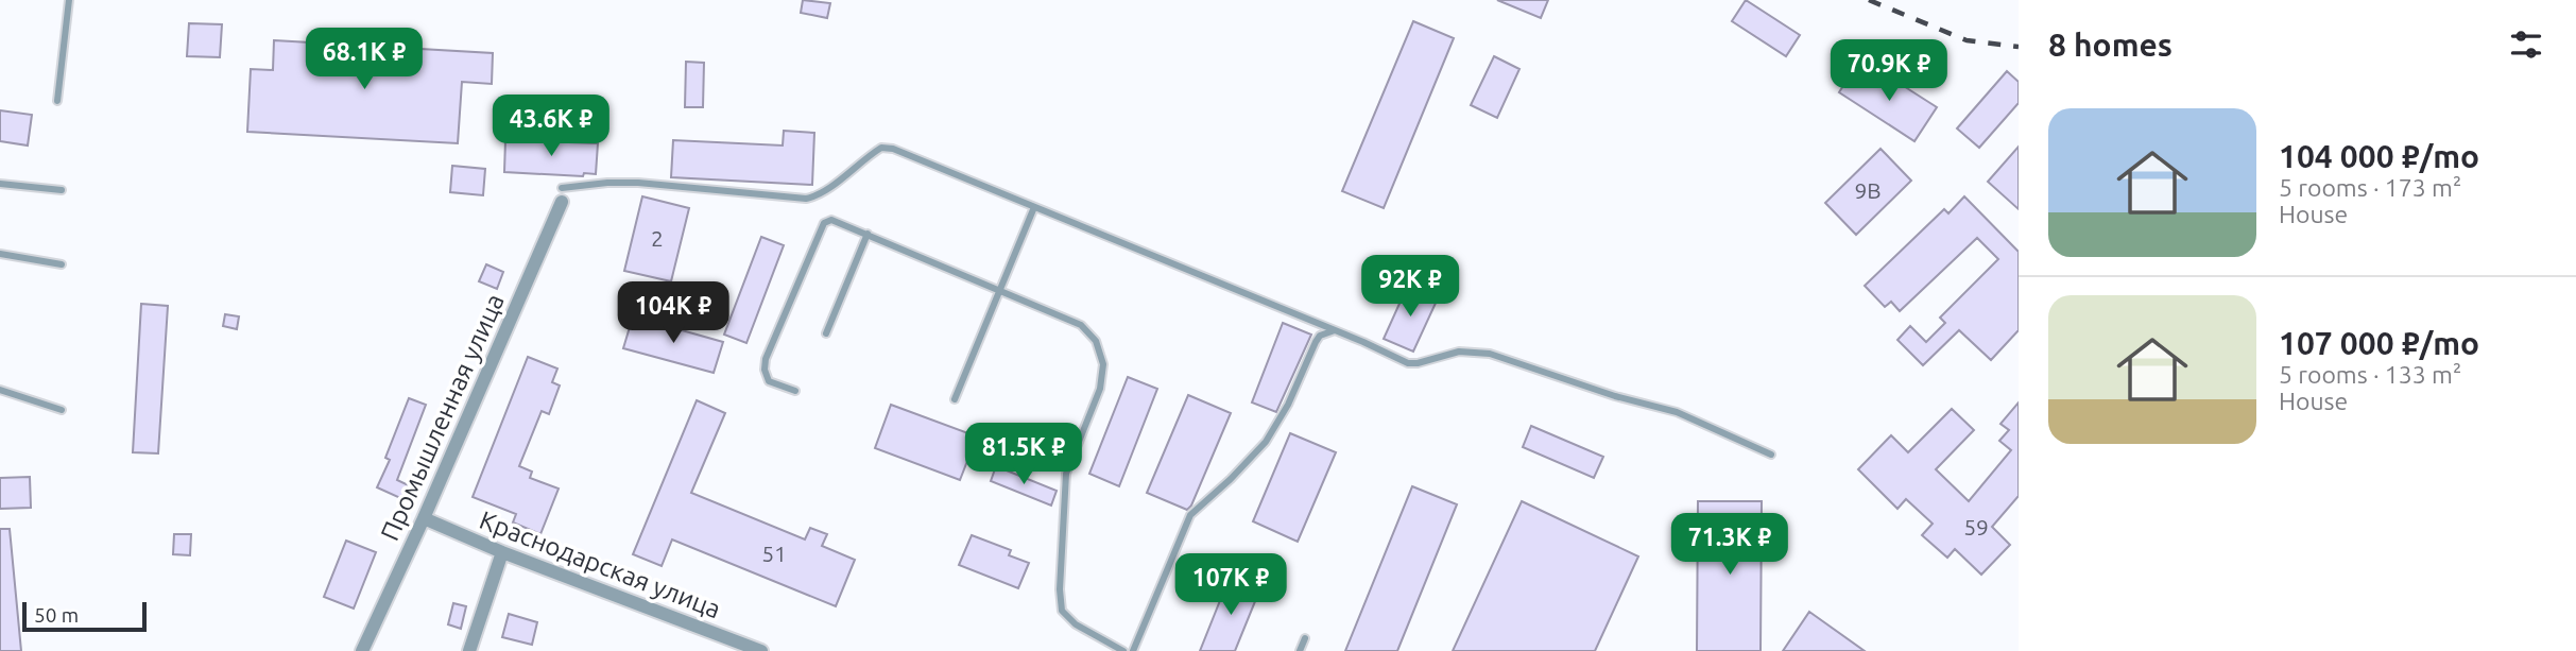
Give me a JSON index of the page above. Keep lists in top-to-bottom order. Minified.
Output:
{"streets":{"street":["Промышленная улица","Краснодарская улица"]},"crossings":[["Промышленная улица","Краснодарская улица"]],"house_numbers":["9В","2","59","51"],"scale_bar":"50 m","page":{"heading":"8 homes","price":["68.1K ₽","70.9K ₽","43.6K ₽","92K ₽","104K ₽","81.5K ₽","71.3K ₽","107K ₽"],"list":[{"name":"104 000 ₽/mo","note":"5 rooms · 173 m² · House"},{"name":"107 000 ₽/mo","note":"5 rooms · 133 m² · House"}],"scale":"50 m"}}
